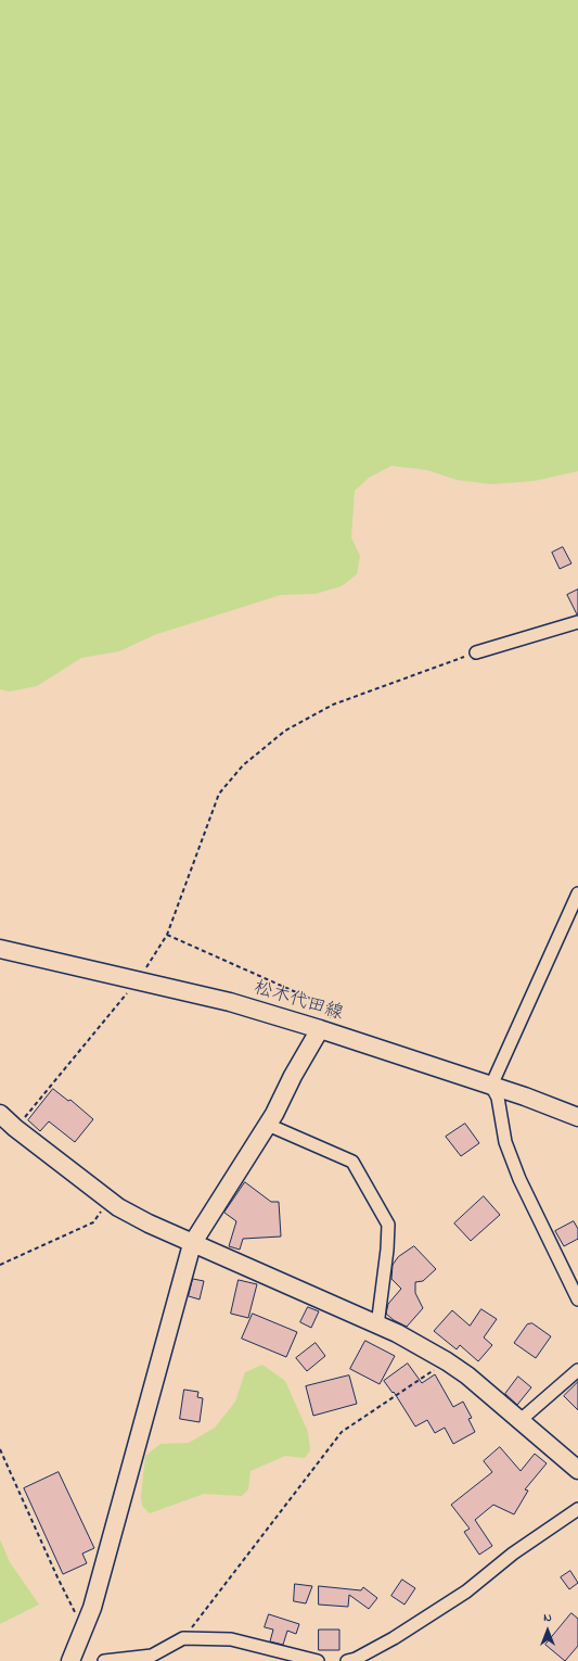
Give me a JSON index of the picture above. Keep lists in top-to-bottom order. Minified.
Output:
{"streets":{"street":["松木代田線"]},"north":"top"}
